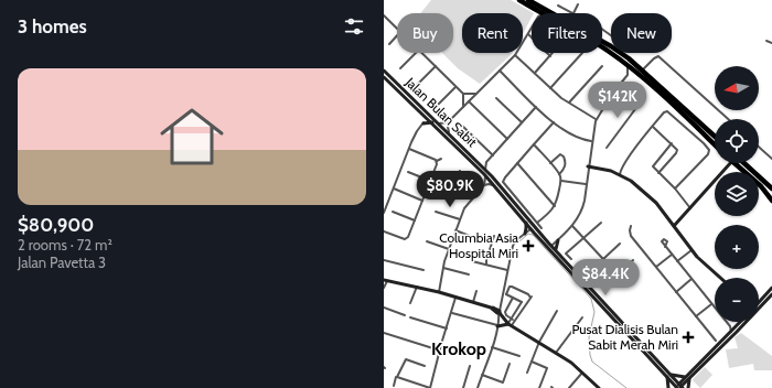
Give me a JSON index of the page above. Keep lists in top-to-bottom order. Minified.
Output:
{"streets":{"main road":["Jalan Bulan Sabit"]},"districts":["Krokop"],"places":{"health":["Columbia Asia Hospital Miri","Pusat Dialisis Bulan Sabit Merah Miri"]},"north":"left","page":{"heading":"3 homes","chip":["Buy","Rent","Filters","New"],"list":[{"name":"$80,900","note":"2 rooms · 72 m² · Jalan Pavetta 3"}],"map_buttons":["+","−"],"price":["$142K","$80.9K","$84.4K"]}}
